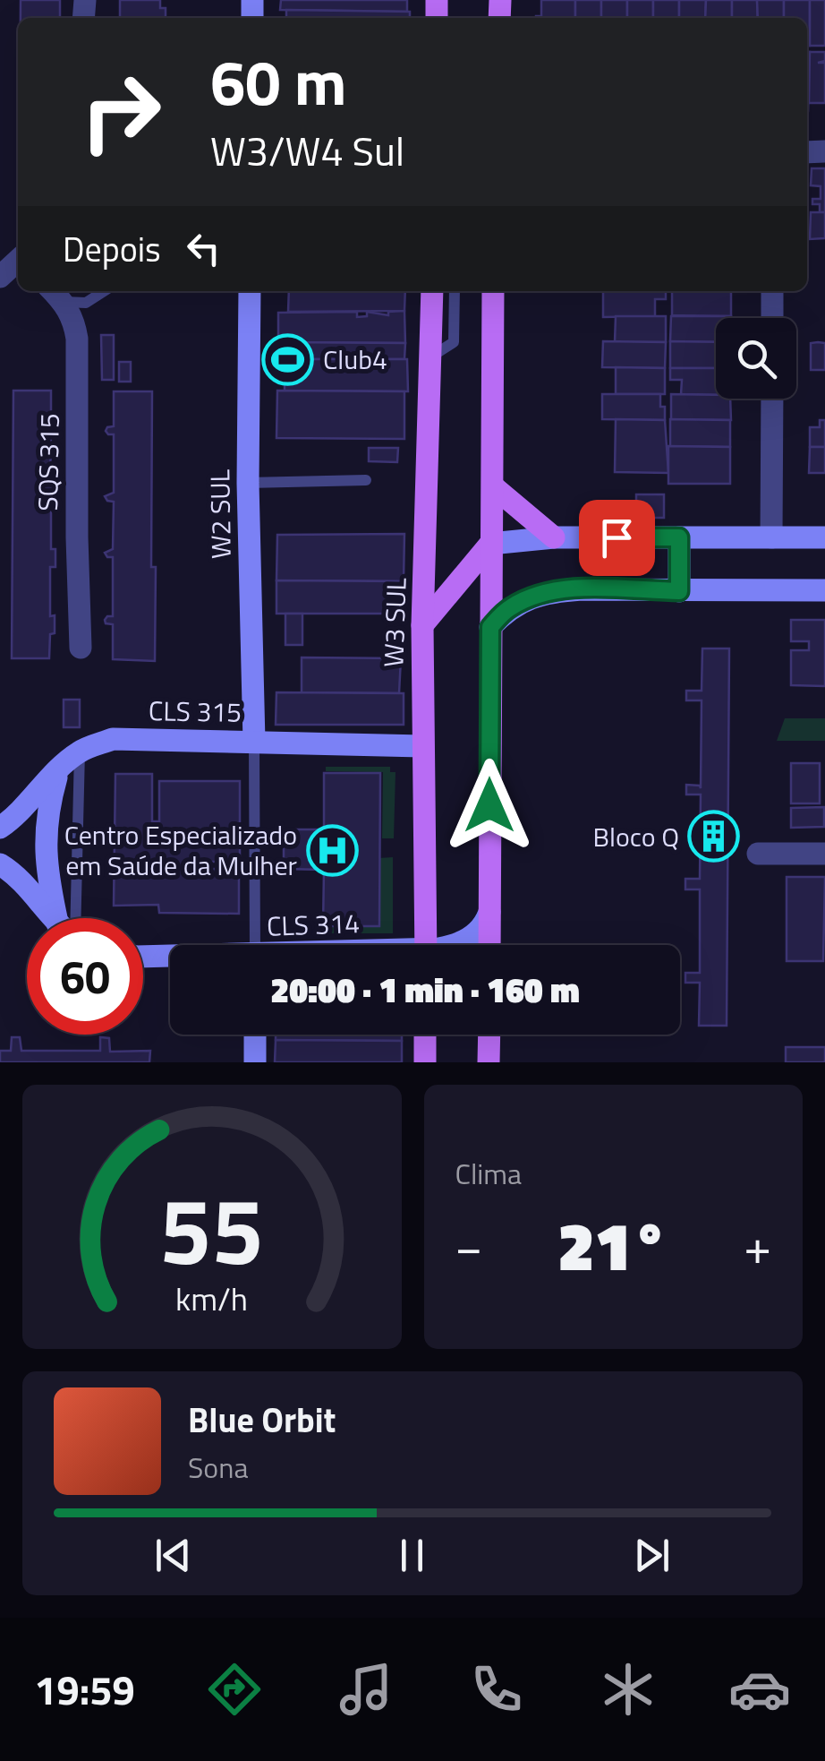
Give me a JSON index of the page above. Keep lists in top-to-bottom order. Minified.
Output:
{"streets":{"main road":["W3 SUL"],"street":["SQS 315","W2 SUL","CLS 315","CLS 314"]},"crossings":[["W2 SUL","CLS 315"],["W3 SUL","CLS 315"]],"places":{"sports":["Club4"],"building":["Bloco Q"],"hospital":["Centro Especializado em Saúde da Mulher"]},"page":{"turn":["60 m","W3/W4 Sul"],"then":"Depois","limit":"60","trip":"20:00 · 1 min · 160 m","tile":"Clima","heat":["−","21°","+"],"song":["Blue Orbit","Sona"],"tabs":"19:59","gauge":["55","km/h"]}}
